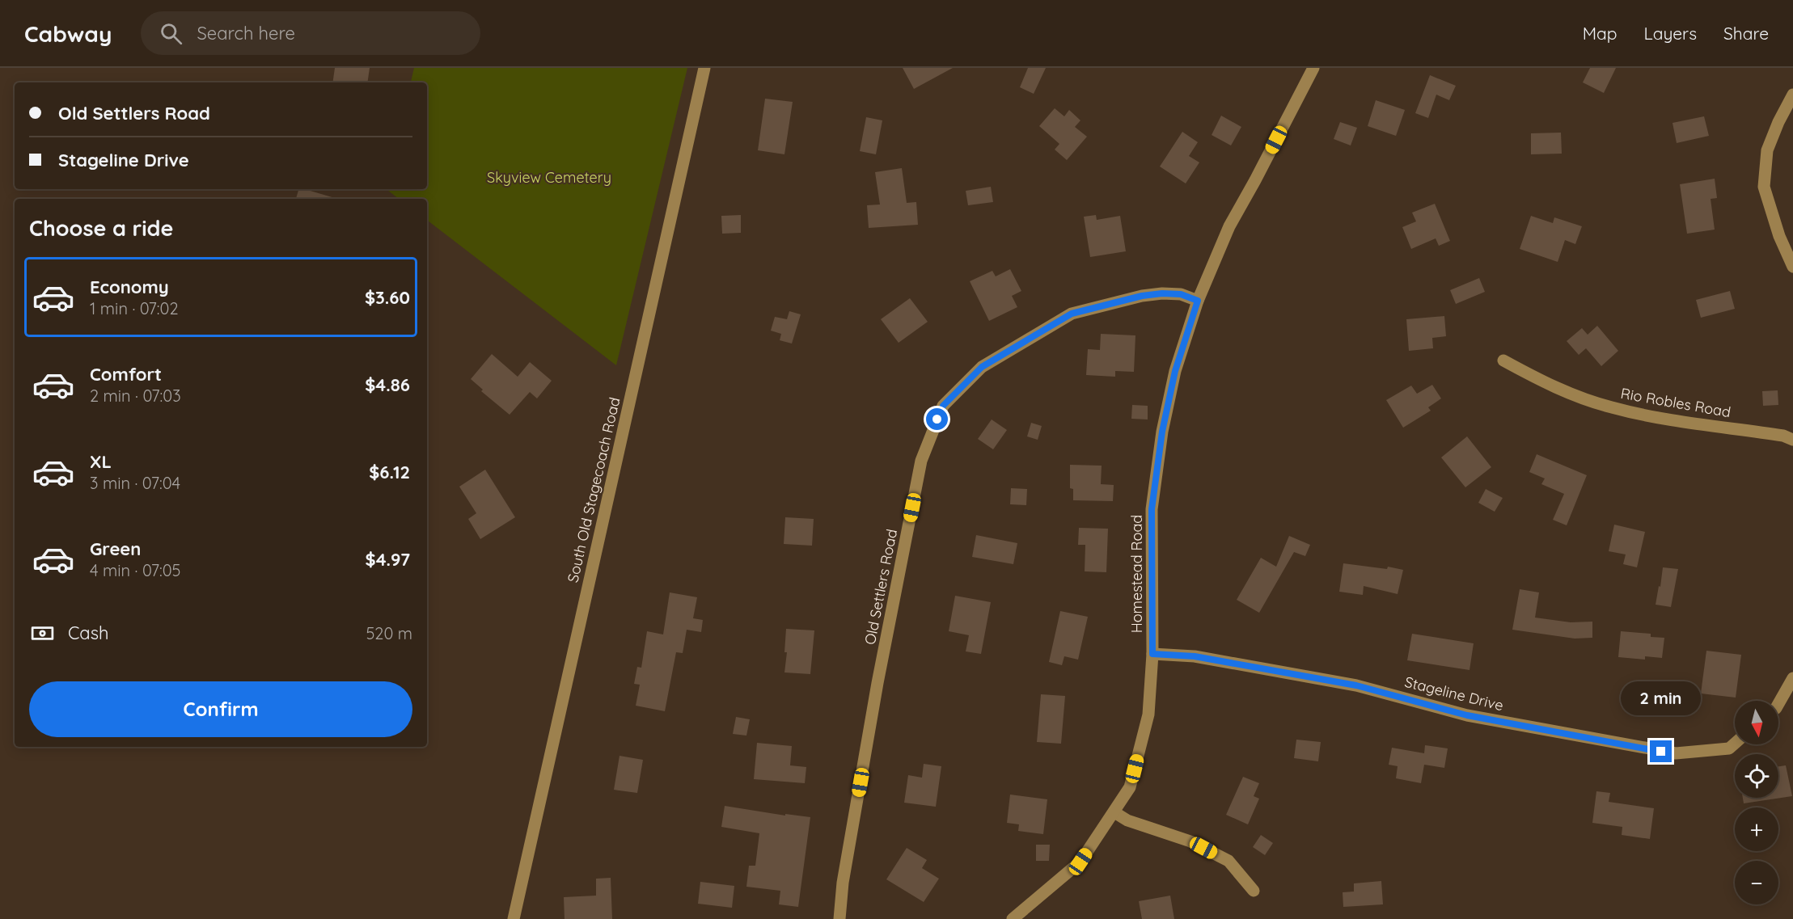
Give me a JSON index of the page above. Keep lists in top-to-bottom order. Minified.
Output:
{"streets":{"street":["Rio Robles Road","South Old Stagecoach Road","Homestead Road","Old Settlers Road","Stageline Drive"]},"crossings":[["Homestead Road","Old Settlers Road"],["Homestead Road","Stageline Drive"]],"parks":["Skyview Cemetery"],"north":"bottom","page":{"header":"Cabway","search":"Search here","nav":["Map","Layers","Share"],"banner":["Old Settlers Road","Stageline Drive"],"heading":"Choose a ride","list":[{"name":"Economy","note":"1 min · 07:02","value":"$3.60"},{"name":"Comfort","note":"2 min · 07:03","value":"$4.86"},{"name":"XL","note":"3 min · 07:04","value":"$6.12"},{"name":"Green","note":"4 min · 07:05","value":"$4.97"}],"pay":["Cash","520 m"],"buttons":"Confirm","bubble":"2 min","map_buttons":["+","−"]}}
